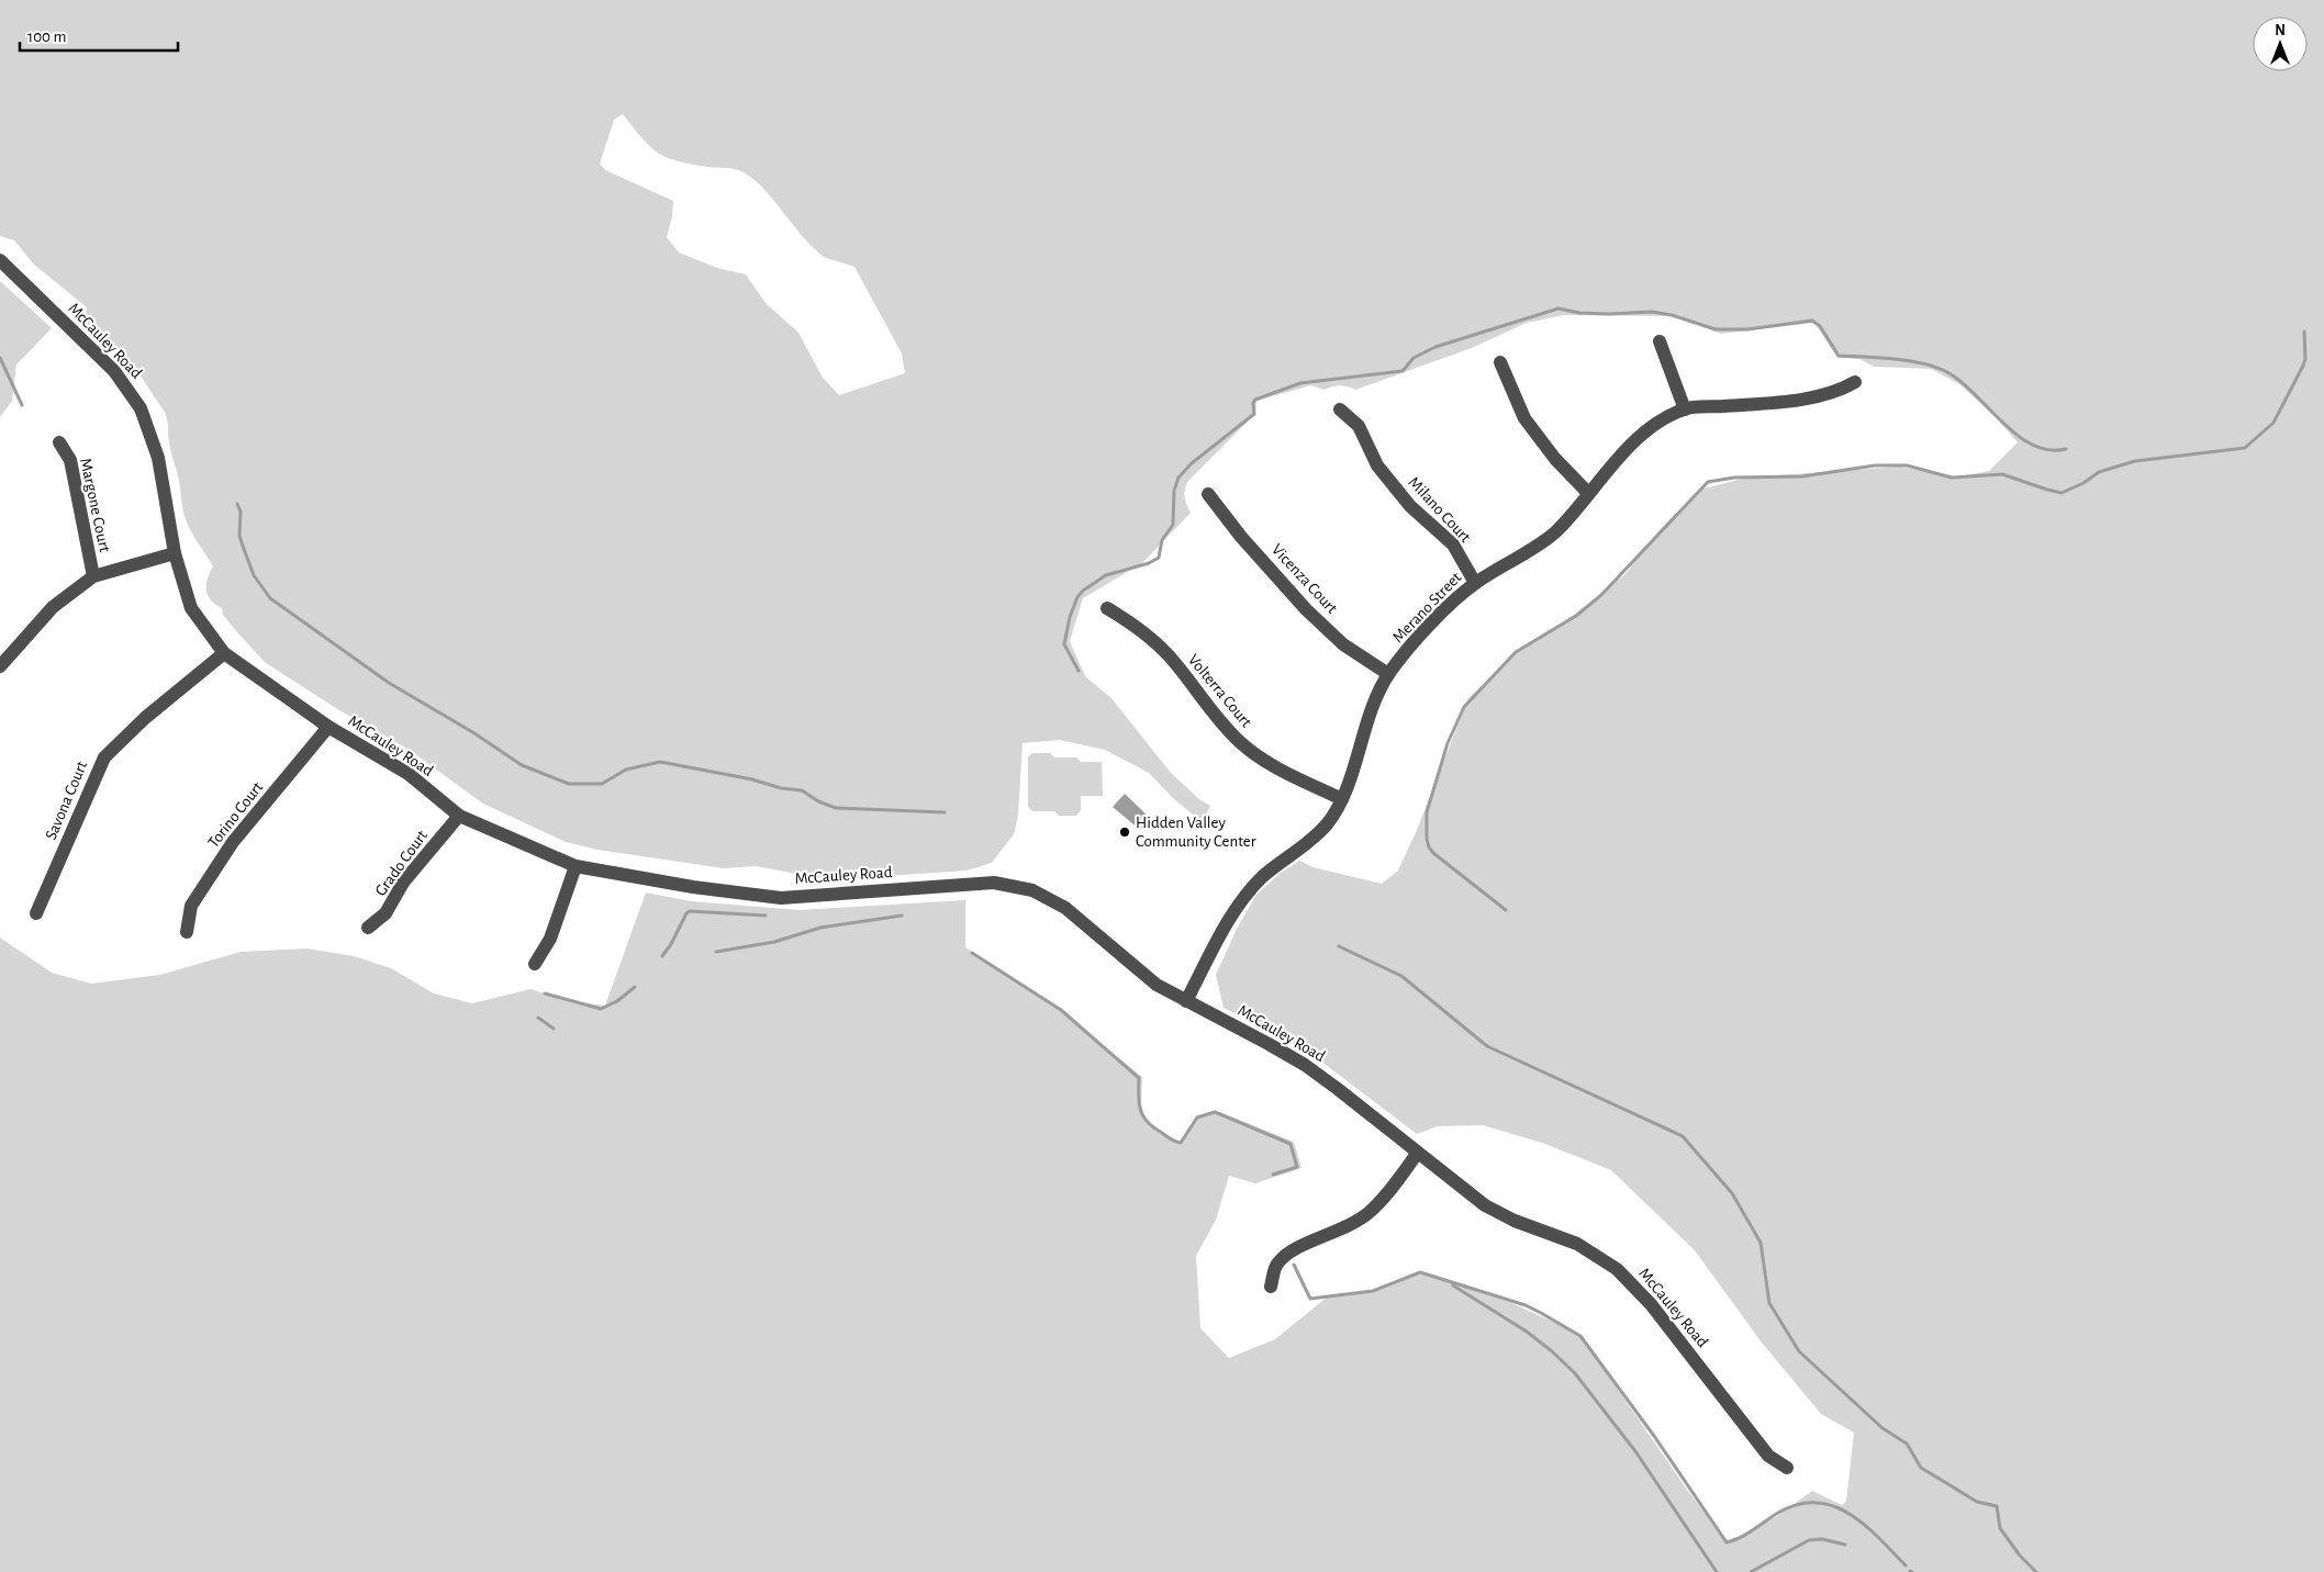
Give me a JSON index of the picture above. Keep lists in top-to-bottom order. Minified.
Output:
{"streets":{"street":["McCauley Road","Margone Court","Milano Court","Vicenza Court","Merano Street","Volterra Court","Savona Court","Torino Court","Grado Court"]},"crossings":[["McCauley Road","Merano Street"],["McCauley Road","Savona Court"],["McCauley Road","Torino Court"],["McCauley Road","Grado Court"],["Milano Court","Merano Street"],["Vicenza Court","Merano Street"],["Merano Street","Volterra Court"]],"places":["Hidden Valley Community Center"],"scale_bar":"100 m","north":"top"}
